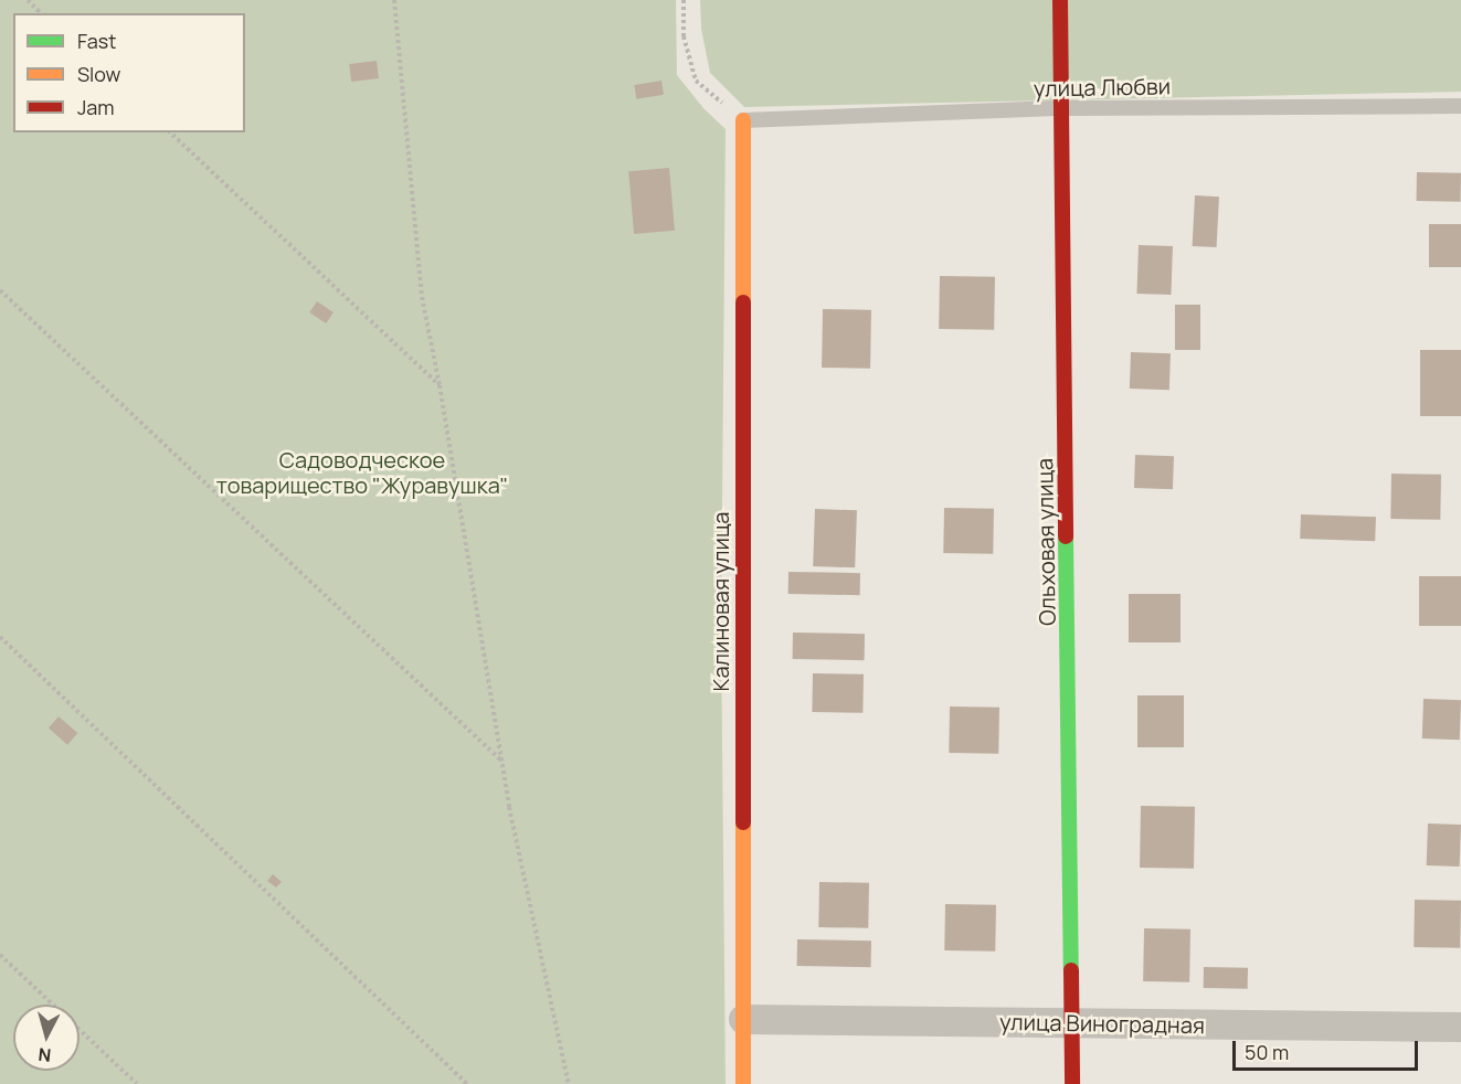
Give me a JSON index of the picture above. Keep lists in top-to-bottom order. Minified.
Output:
{"streets":{"street":["Ольховая улица","Калиновая улица","улица Виноградная"],"lane":["улица Любви"]},"crossings":[["улица Любви","Ольховая улица"],["улица Любви","Калиновая улица"],["Ольховая улица","улица Виноградная"],["Калиновая улица","улица Виноградная"]],"parks":["Садоводческое товарищество \"Журавушка\""],"legend":["Fast","Slow","Jam"],"scale_bar":"50 m","north":"bottom"}
